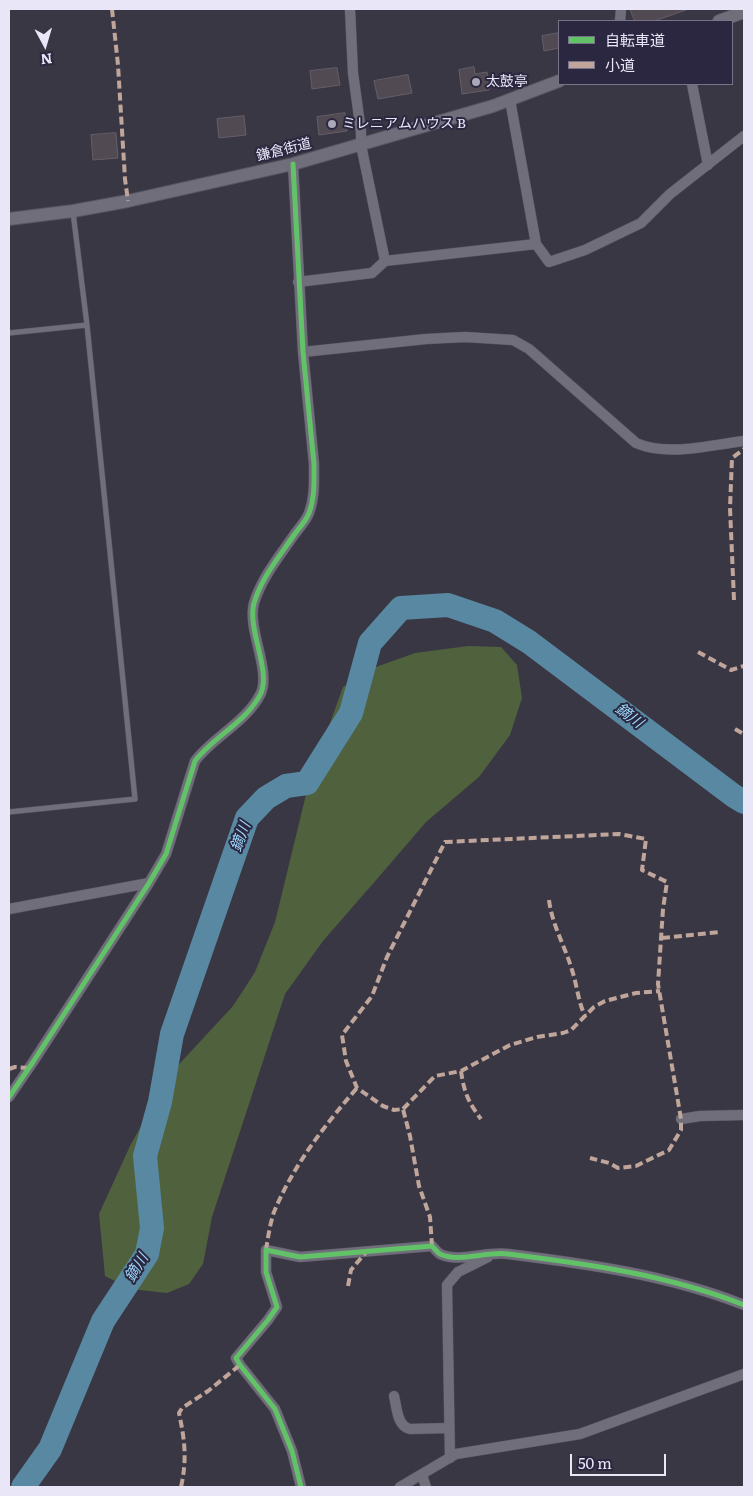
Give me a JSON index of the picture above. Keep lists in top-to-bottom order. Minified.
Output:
{"streets":{"street":["鎌倉街道"]},"water":["鏑川"],"places":["太鼓亭","ミレニアムハウス B"],"legend":["自転車道","小道"],"scale_bar":"50 m","north":"bottom"}
